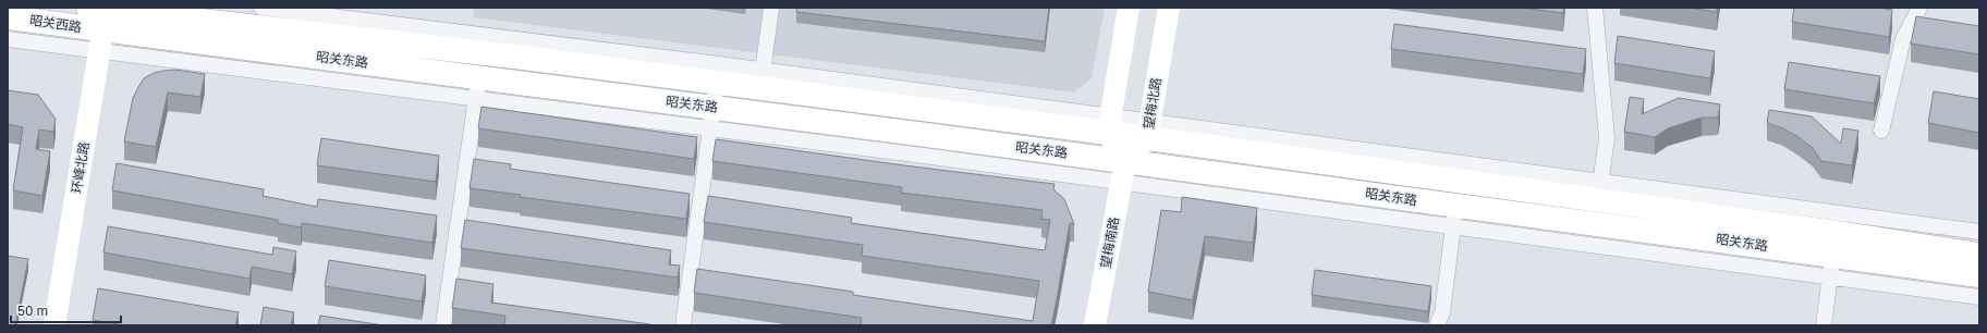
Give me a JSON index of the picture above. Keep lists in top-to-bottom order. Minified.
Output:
{"streets":{"main road":["昭关西路","昭关东路","望梅北路","环峰北路","望梅南路"]},"crossings":[["昭关西路","昭关东路"],["昭关西路","环峰北路"],["昭关东路","望梅北路"],["昭关东路","环峰北路"],["昭关东路","望梅南路"],["望梅北路","望梅南路"]],"scale_bar":"50 m"}
